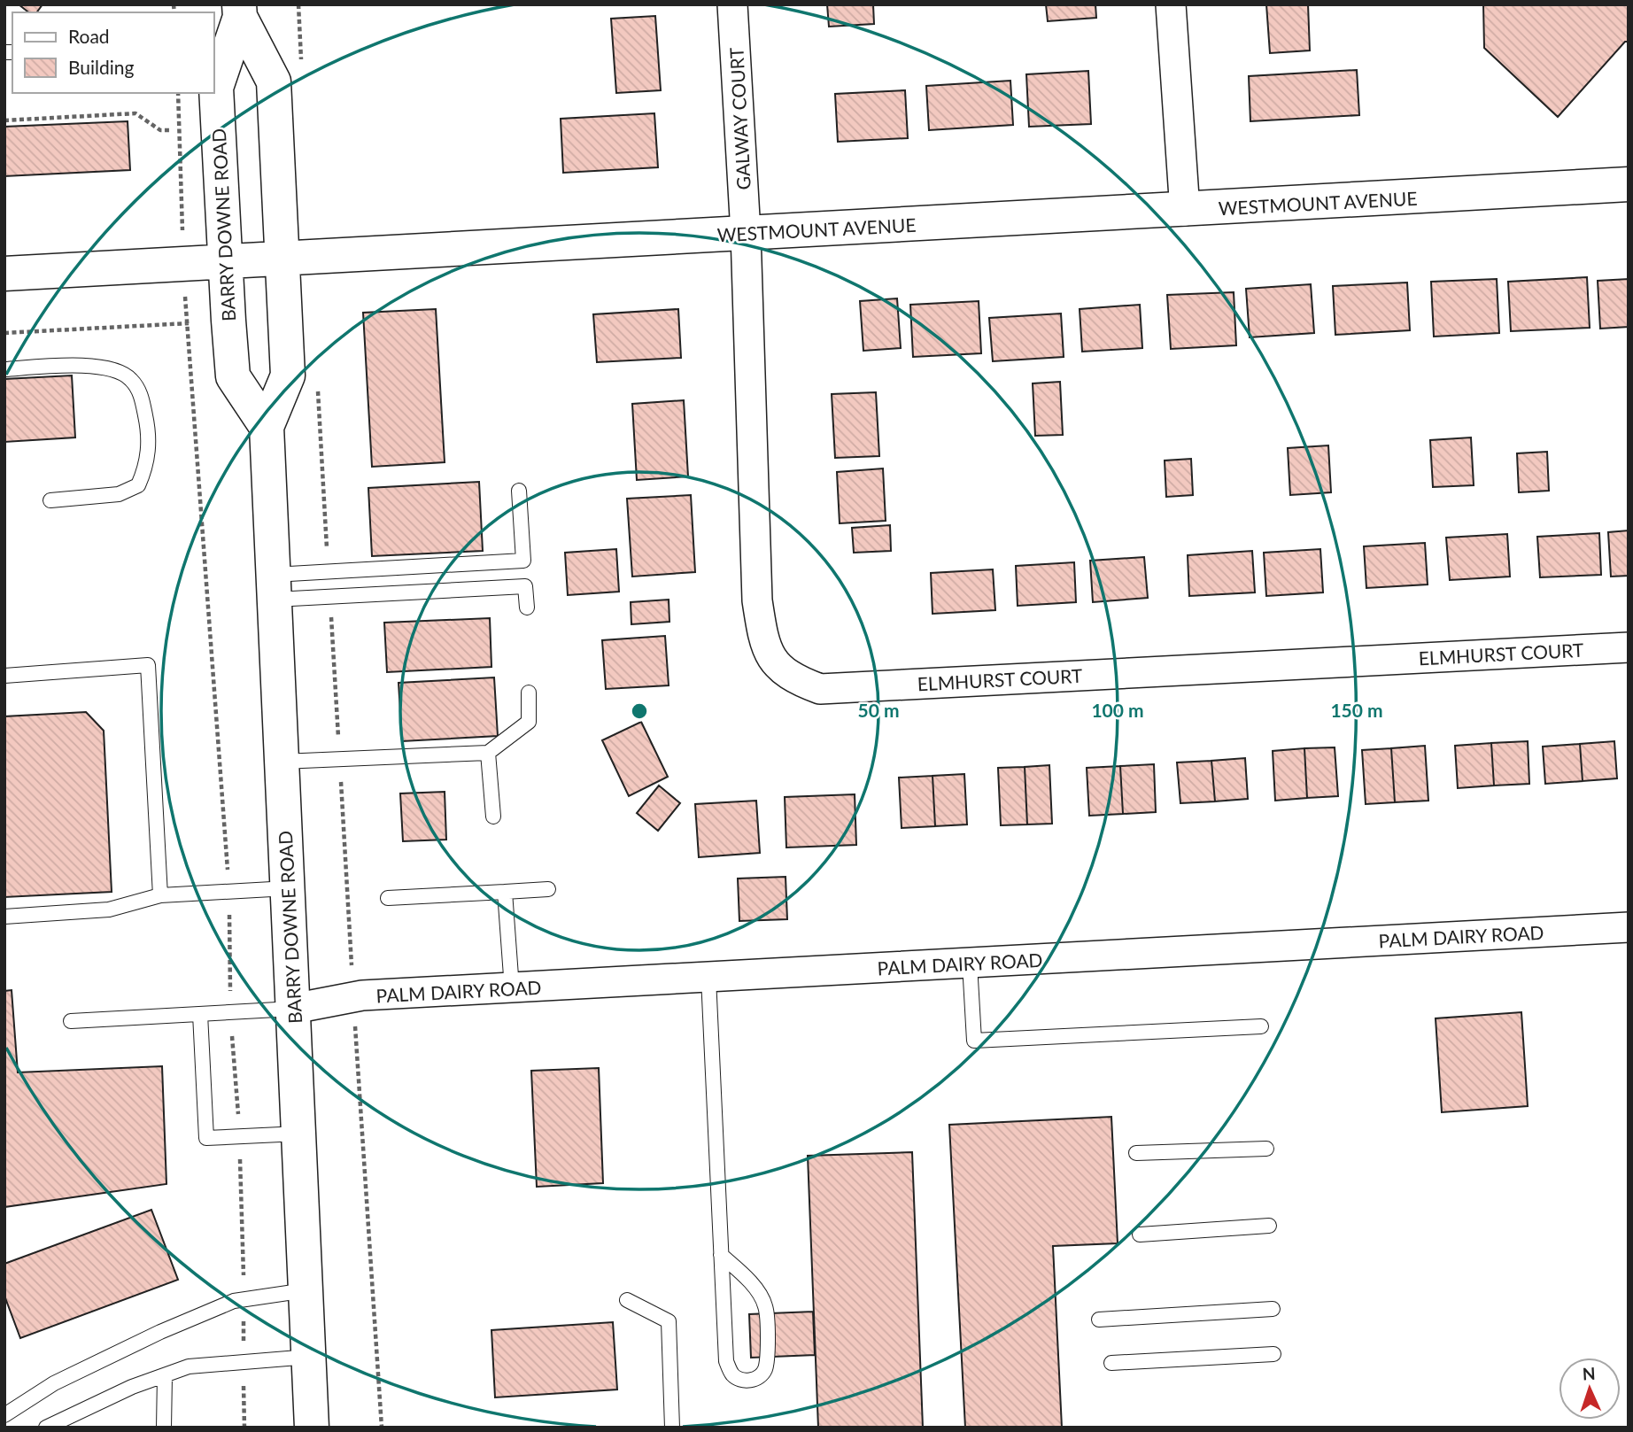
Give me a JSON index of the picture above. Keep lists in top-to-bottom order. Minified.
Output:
{"streets":{"main road":["WESTMOUNT AVENUE","BARRY DOWNE ROAD"],"street":["GALWAY COURT","ELMHURST COURT","PALM DAIRY ROAD"]},"crossings":[["GALWAY COURT","WESTMOUNT AVENUE"],["GALWAY COURT","ELMHURST COURT"],["WESTMOUNT AVENUE","BARRY DOWNE ROAD"],["WESTMOUNT AVENUE","ELMHURST COURT"],["BARRY DOWNE ROAD","PALM DAIRY ROAD"]],"legend":["Road","Building"],"north":"top","rings":["50 m","100 m","150 m"]}
